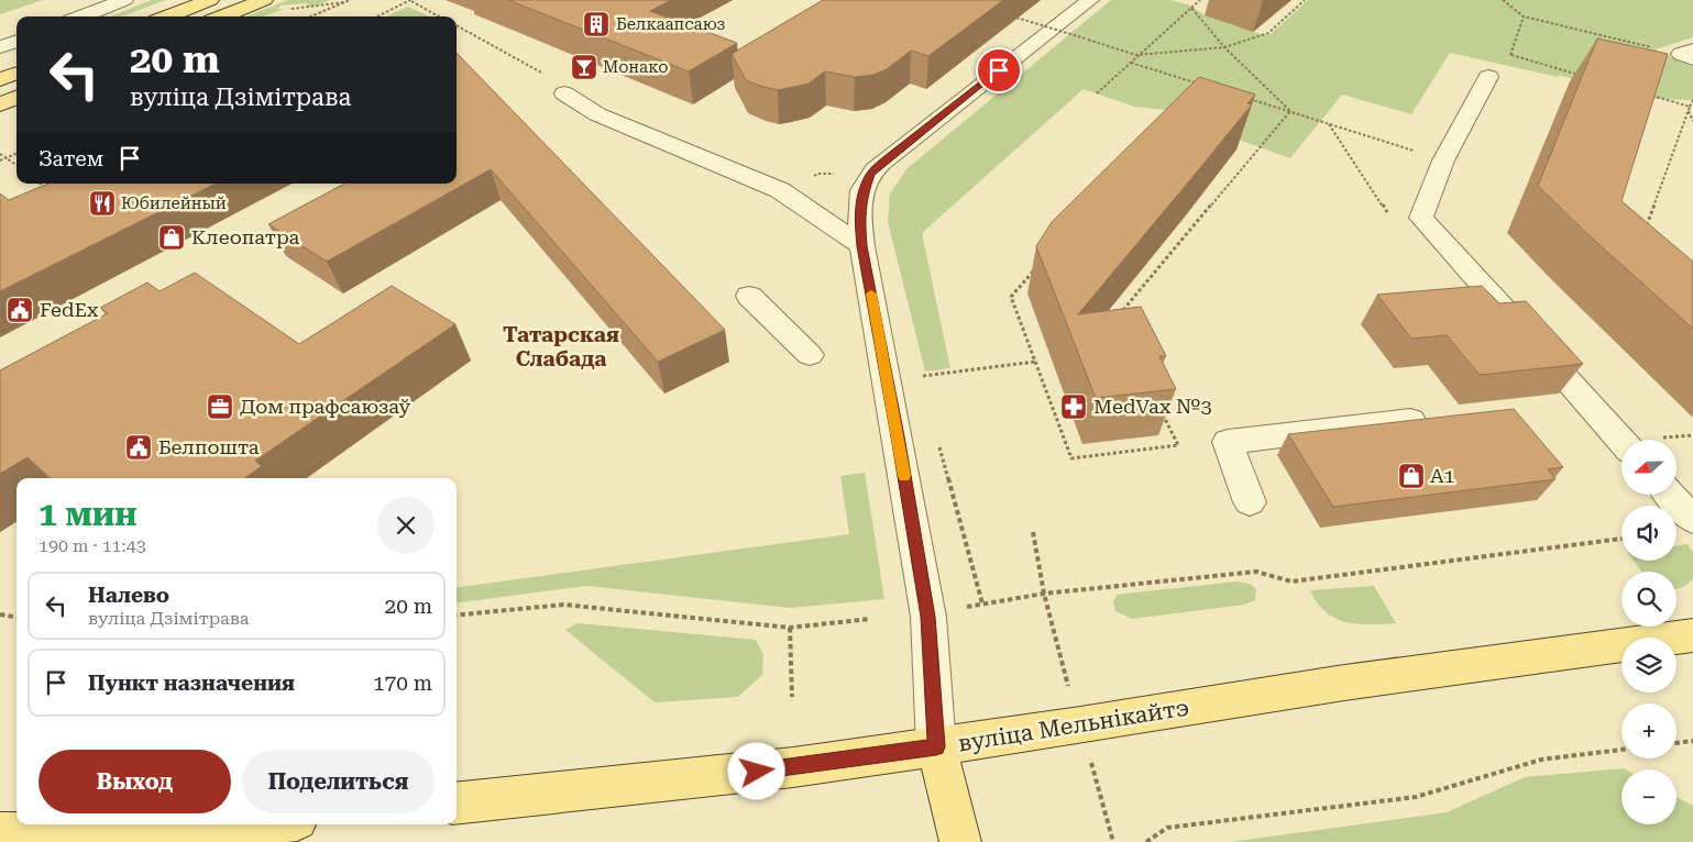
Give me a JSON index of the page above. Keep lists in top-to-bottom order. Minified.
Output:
{"streets":{"main road":["вуліца Мельнікайтэ"]},"districts":["Татарская Слабада"],"places":{"building":["Белкаапсаюз"],"bar":["Монако"],"restaurant":["Юбилейный"],"shop":["Клеопатра","A1"],"public building":["FedEx","Белпошта"],"office":["Дом прафсаюзаў"],"pharmacy":["MedVax №3"]},"north":"left","page":{"turn":["20 m","вуліца Дзімітрава"],"then":"Затем","map_buttons":["+","−"],"heading":["1 мин","190 m · 11:43"],"list":[{"name":"Налево","note":"вуліца Дзімітрава","value":"20 m"},{"name":"Пункт назначения","value":"170 m"}],"buttons":["Выход","Поделиться"]}}
